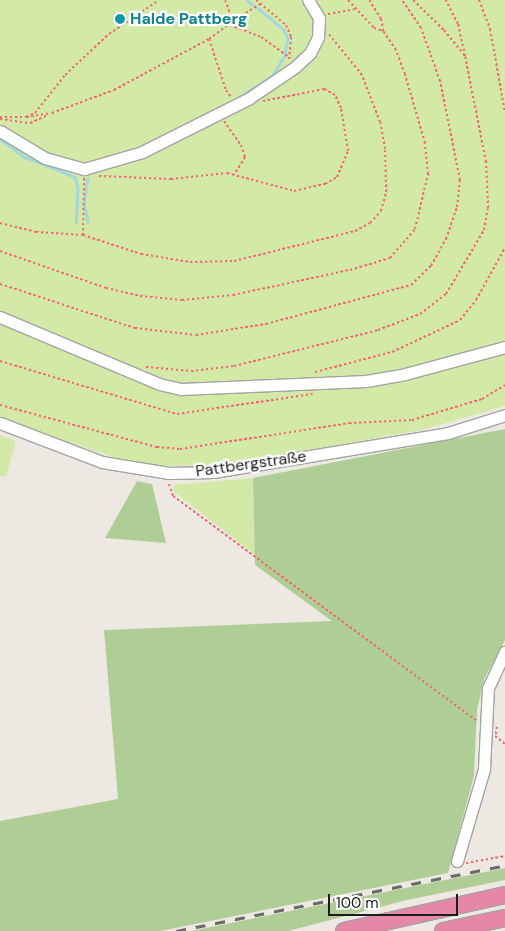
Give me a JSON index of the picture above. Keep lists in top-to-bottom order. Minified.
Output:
{"streets":{"street":["Pattbergstraße"]},"places":["Halde Pattberg"],"scale_bar":"100 m"}
